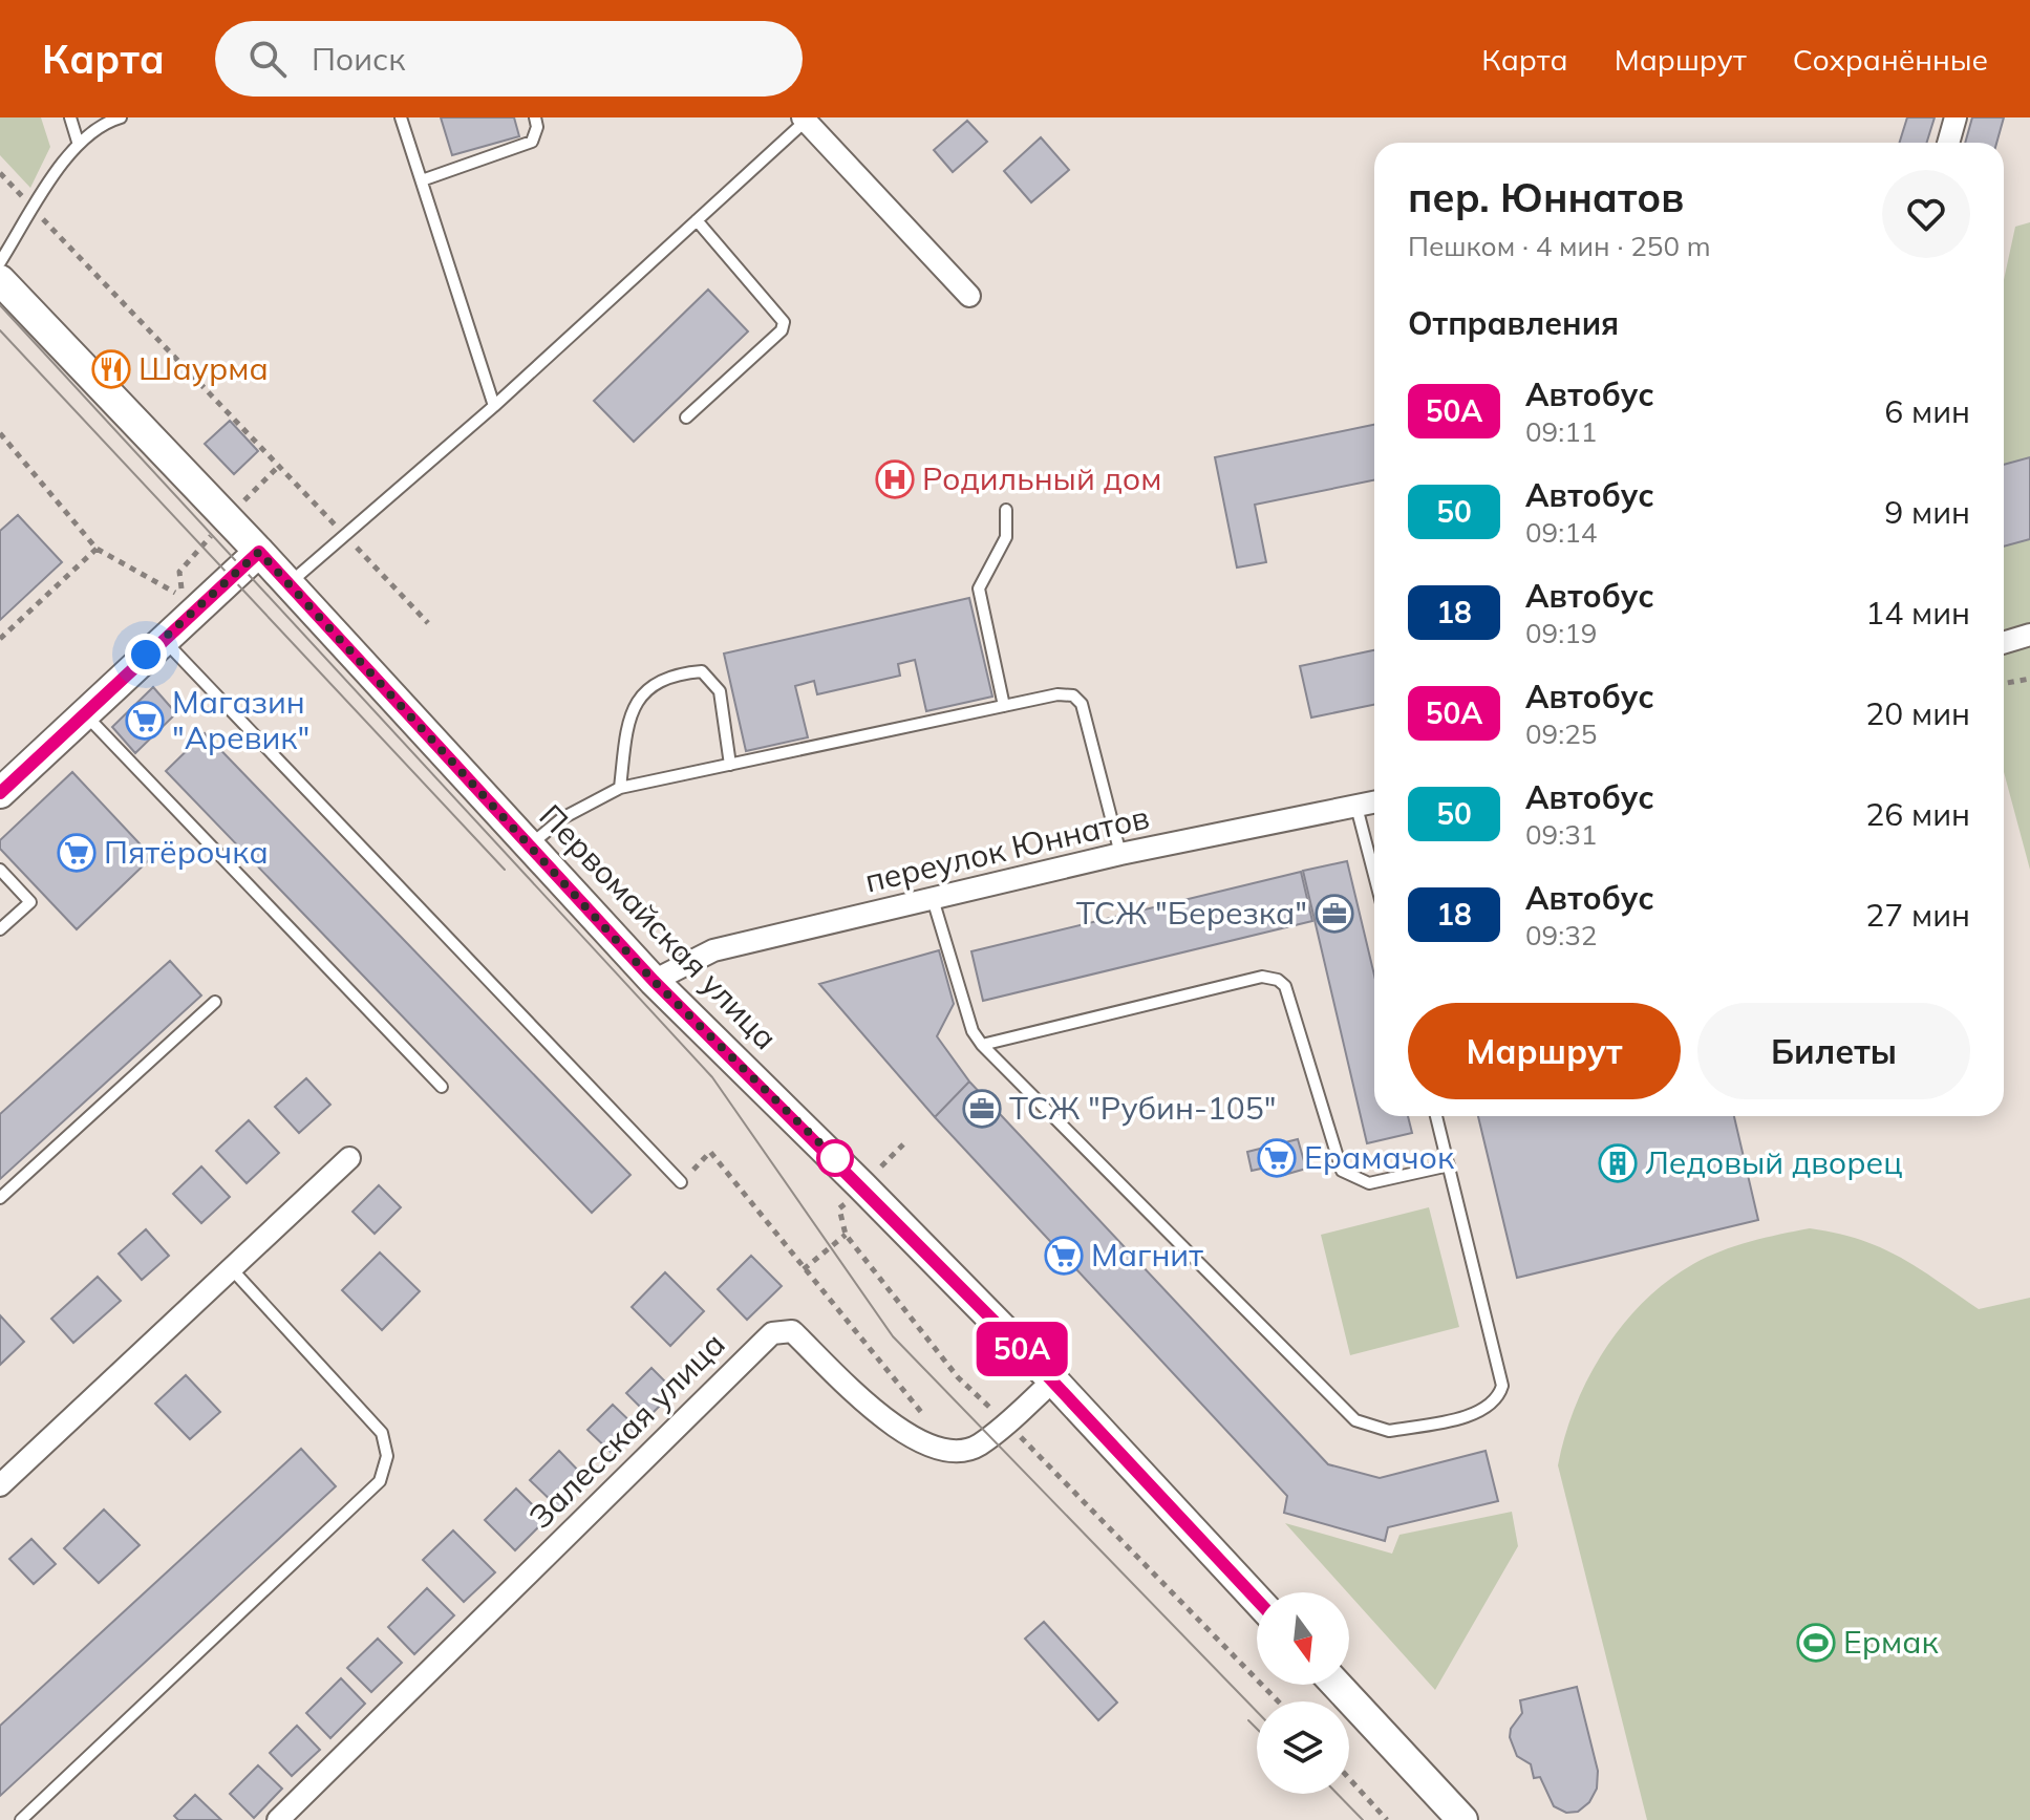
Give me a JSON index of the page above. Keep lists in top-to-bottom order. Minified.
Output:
{"streets":{"main road":["Первомайская улица"],"street":["переулок Юннатов","Залесская улица"]},"crossings":[["переулок Юннатов","Первомайская улица"],["Первомайская улица","Залесская улица"]],"places":{"restaurant":["Шаурма"],"hospital":["Родильный дом"],"supermarket":["Магазин \"Аревик\"","Пятёрочка","Ерамачок","Магнит"],"office":["ТСЖ \"Березка\"","ТСЖ \"Рубин-105\""],"building":["Ледовый дворец"],"sports":["Ермак"]},"lines":["bus line 50А"],"north":"bottom","page":{"header":"Карта","search":"Поиск","nav":["Карта","Маршрут","Сохранённые"],"on_map":"50А","heading":[["пер. Юннатов","Пешком · 4 мин · 250 m"],"Отправления"],"list":[{"mark":"50А","name":"Автобус","note":"09:11","value":"6 мин"},{"mark":"50","name":"Автобус","note":"09:14","value":"9 мин"},{"mark":"18","name":"Автобус","note":"09:19","value":"14 мин"},{"mark":"50А","name":"Автобус","note":"09:25","value":"20 мин"},{"mark":"50","name":"Автобус","note":"09:31","value":"26 мин"},{"mark":"18","name":"Автобус","note":"09:32","value":"27 мин"}],"buttons":["Маршрут","Билеты"]}}
